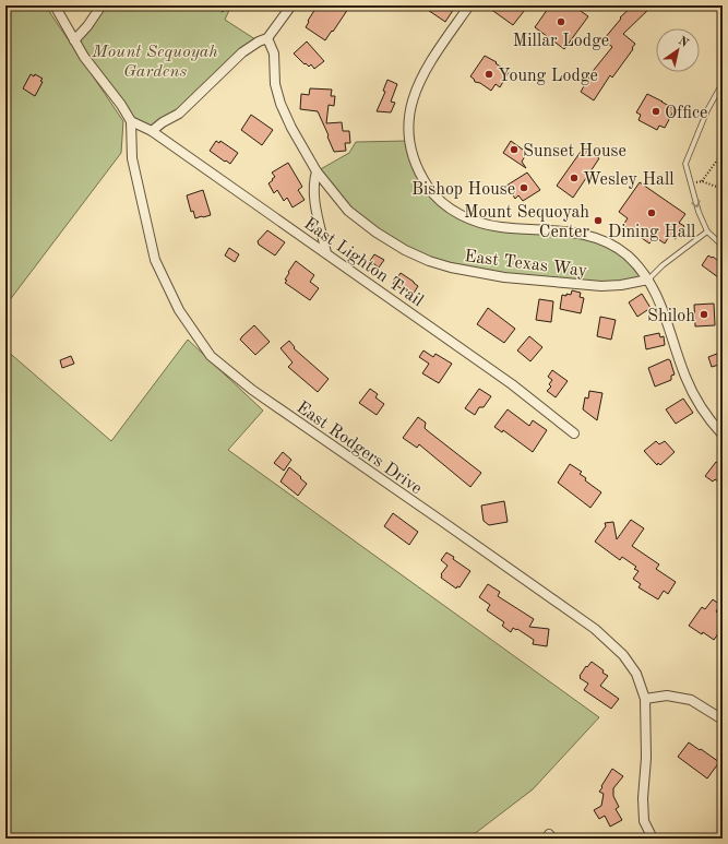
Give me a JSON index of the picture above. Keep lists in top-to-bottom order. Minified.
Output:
{"streets":{"street":["East Lighton Trail","East Texas Way","East Rodgers Drive"]},"crossings":[["East Lighton Trail","East Rodgers Drive"]],"parks":["Mount Sequoyah Gardens"],"places":["Millar Lodge","Young Lodge","Office","Sunset House","Wesley Hall","Bishop House","Dining Hall","Mount Sequoyah Center","Shiloh"],"north":"top right"}
